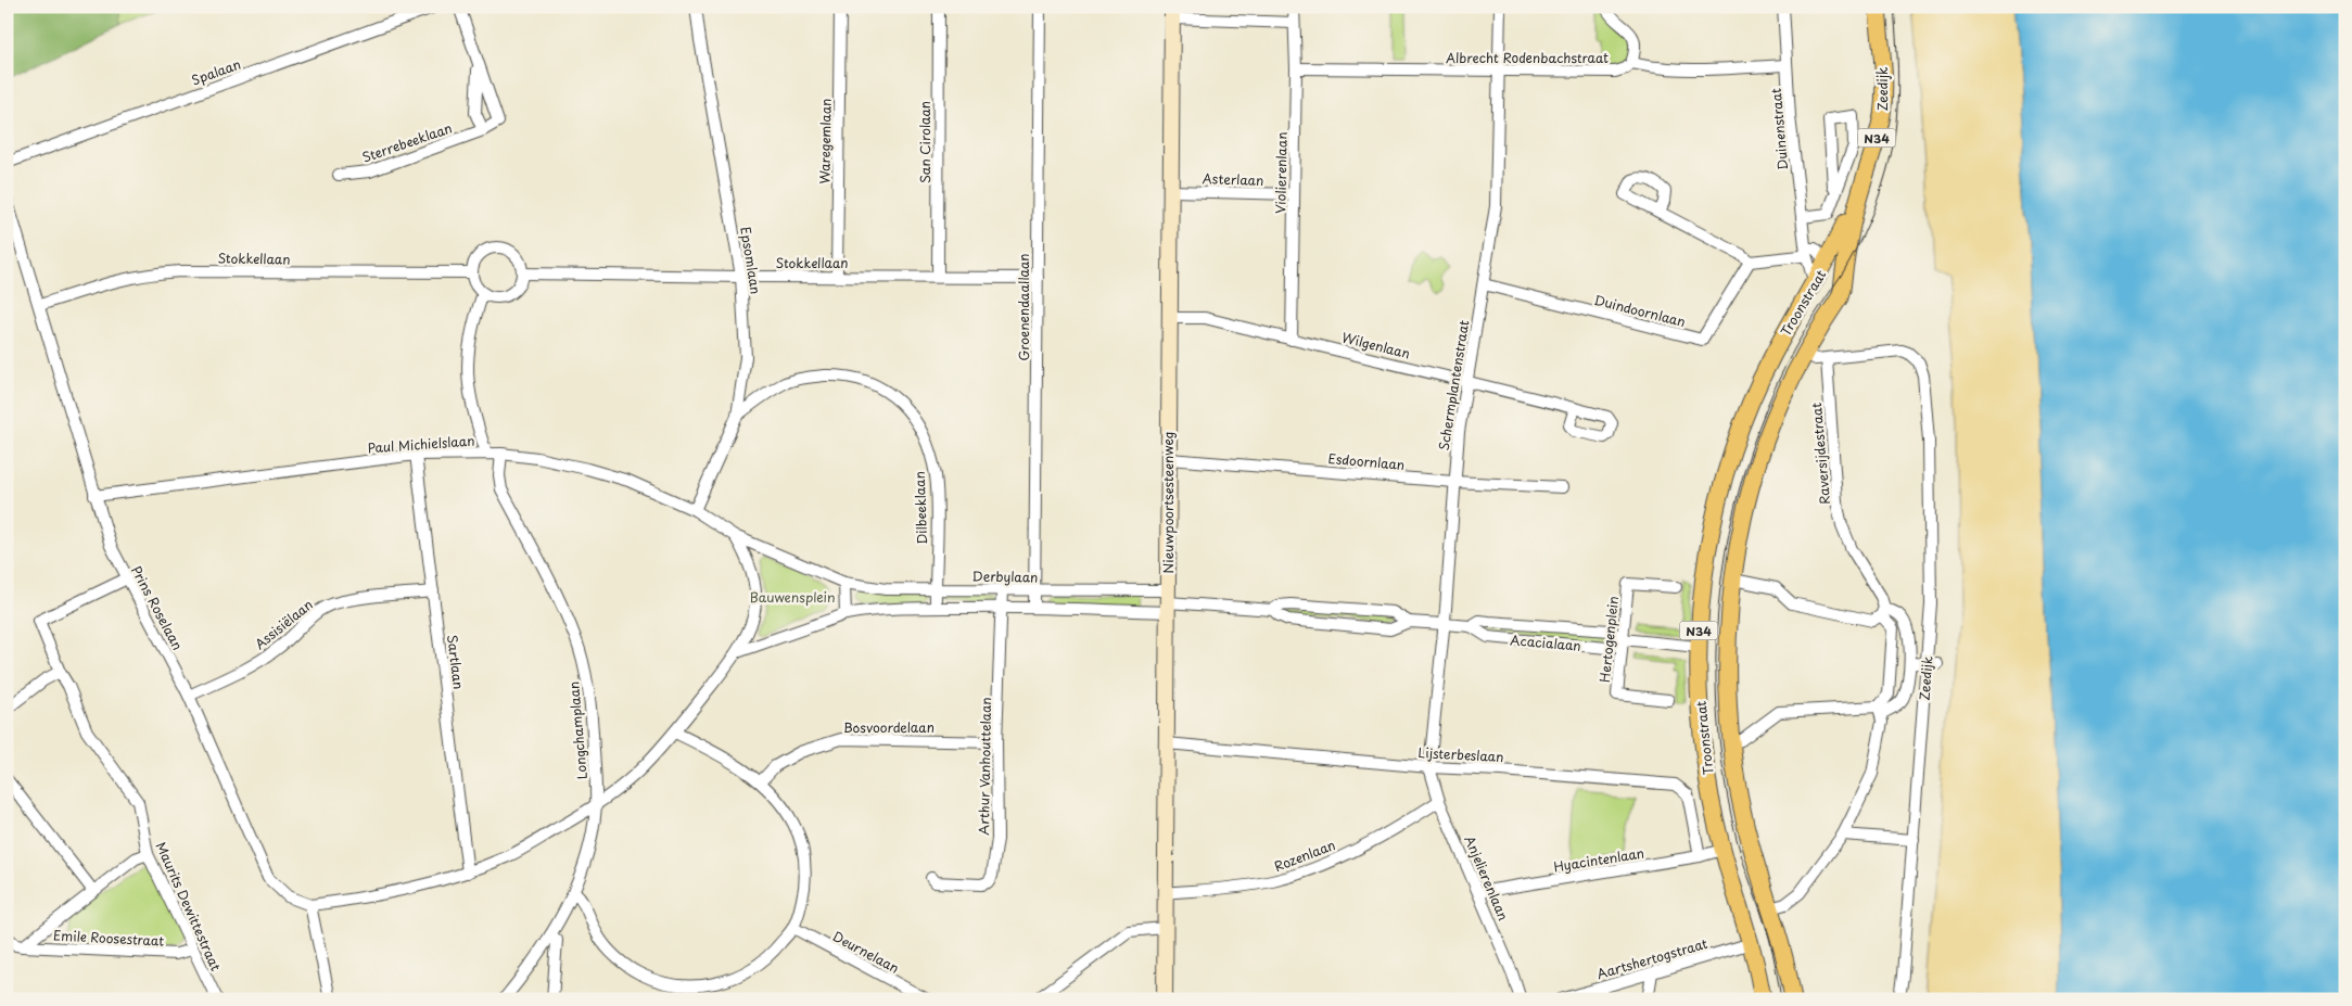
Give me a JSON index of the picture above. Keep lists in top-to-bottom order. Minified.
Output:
{"streets":{"main road":["Zeedijk","N34","Troonstraat","Nieuwpoortsesteenweg","Acacialaan"],"street":["Albrecht Rodenbachstraat","Spalaan","Duinenstraat","Waregemlaan","Sterrebeeklaan","San Cirolaan","Violierenlaan","Asterlaan","Stokkellaan","Epsomlaan","Groenendaallaan","Duindoornlaan","Wilgenlaan","Schermplantenstraat","Paul Michielslaan","Raversijdestraat","Esdoornlaan","Dilbeeklaan","Derbylaan","Prins Roselaan","Assisiëlaan","Hertogenplein","Sartlaan","Bosvoordelaan","Longchamplaan","Lijsterbeslaan","Arthur Vanhouttelaan","Rozenlaan","Hyacintenlaan","Anjelierenlaan","Maurits Dewittestraat","Emile Roosestraat","Deurnelaan","Aartshertogstraat"]},"crossings":[["Albrecht Rodenbachstraat","Duinenstraat"],["Albrecht Rodenbachstraat","Violierenlaan"],["Albrecht Rodenbachstraat","Schermplantenstraat"],["Zeedijk","Troonstraat"],["Zeedijk","Raversijdestraat"],["Duinenstraat","Troonstraat"],["Waregemlaan","Stokkellaan"],["San Cirolaan","Stokkellaan"],["Violierenlaan","Asterlaan"],["Violierenlaan","Wilgenlaan"],["Asterlaan","Nieuwpoortsesteenweg"],["Stokkellaan","Epsomlaan"],["Stokkellaan","Groenendaallaan"],["Stokkellaan","Prins Roselaan"],["Epsomlaan","Paul Michielslaan"],["Epsomlaan","Dilbeeklaan"],["Troonstraat","Raversijdestraat"],["Troonstraat","Acacialaan"],["Troonstraat","Hyacintenlaan"],["Troonstraat","Aartshertogstraat"],["Groenendaallaan","Derbylaan"],["Duindoornlaan","Schermplantenstraat"],["Wilgenlaan","Schermplantenstraat"],["Wilgenlaan","Nieuwpoortsesteenweg"],["Schermplantenstraat","Esdoornlaan"],["Schermplantenstraat","Acacialaan"],["Schermplantenstraat","Lijsterbeslaan"],["Schermplantenstraat","Anjelierenlaan"],["Paul Michielslaan","Prins Roselaan"],["Paul Michielslaan","Sartlaan"],["Paul Michielslaan","Longchamplaan"],["Esdoornlaan","Nieuwpoortsesteenweg"],["Nieuwpoortsesteenweg","Derbylaan"],["Nieuwpoortsesteenweg","Acacialaan"],["Nieuwpoortsesteenweg","Lijsterbeslaan"],["Nieuwpoortsesteenweg","Rozenlaan"],["Dilbeeklaan","Derbylaan"],["Derbylaan","Acacialaan"],["Derbylaan","Arthur Vanhouttelaan"],["Prins Roselaan","Assisiëlaan"],["Prins Roselaan","Maurits Dewittestraat"],["Assisiëlaan","Sartlaan"],["Hertogenplein","Acacialaan"],["Bosvoordelaan","Arthur Vanhouttelaan"],["Lijsterbeslaan","Hyacintenlaan"],["Lijsterbeslaan","Anjelierenlaan"],["Rozenlaan","Anjelierenlaan"],["Hyacintenlaan","Anjelierenlaan"],["Maurits Dewittestraat","Emile Roosestraat"]],"parks":["Bauwensplein"]}
